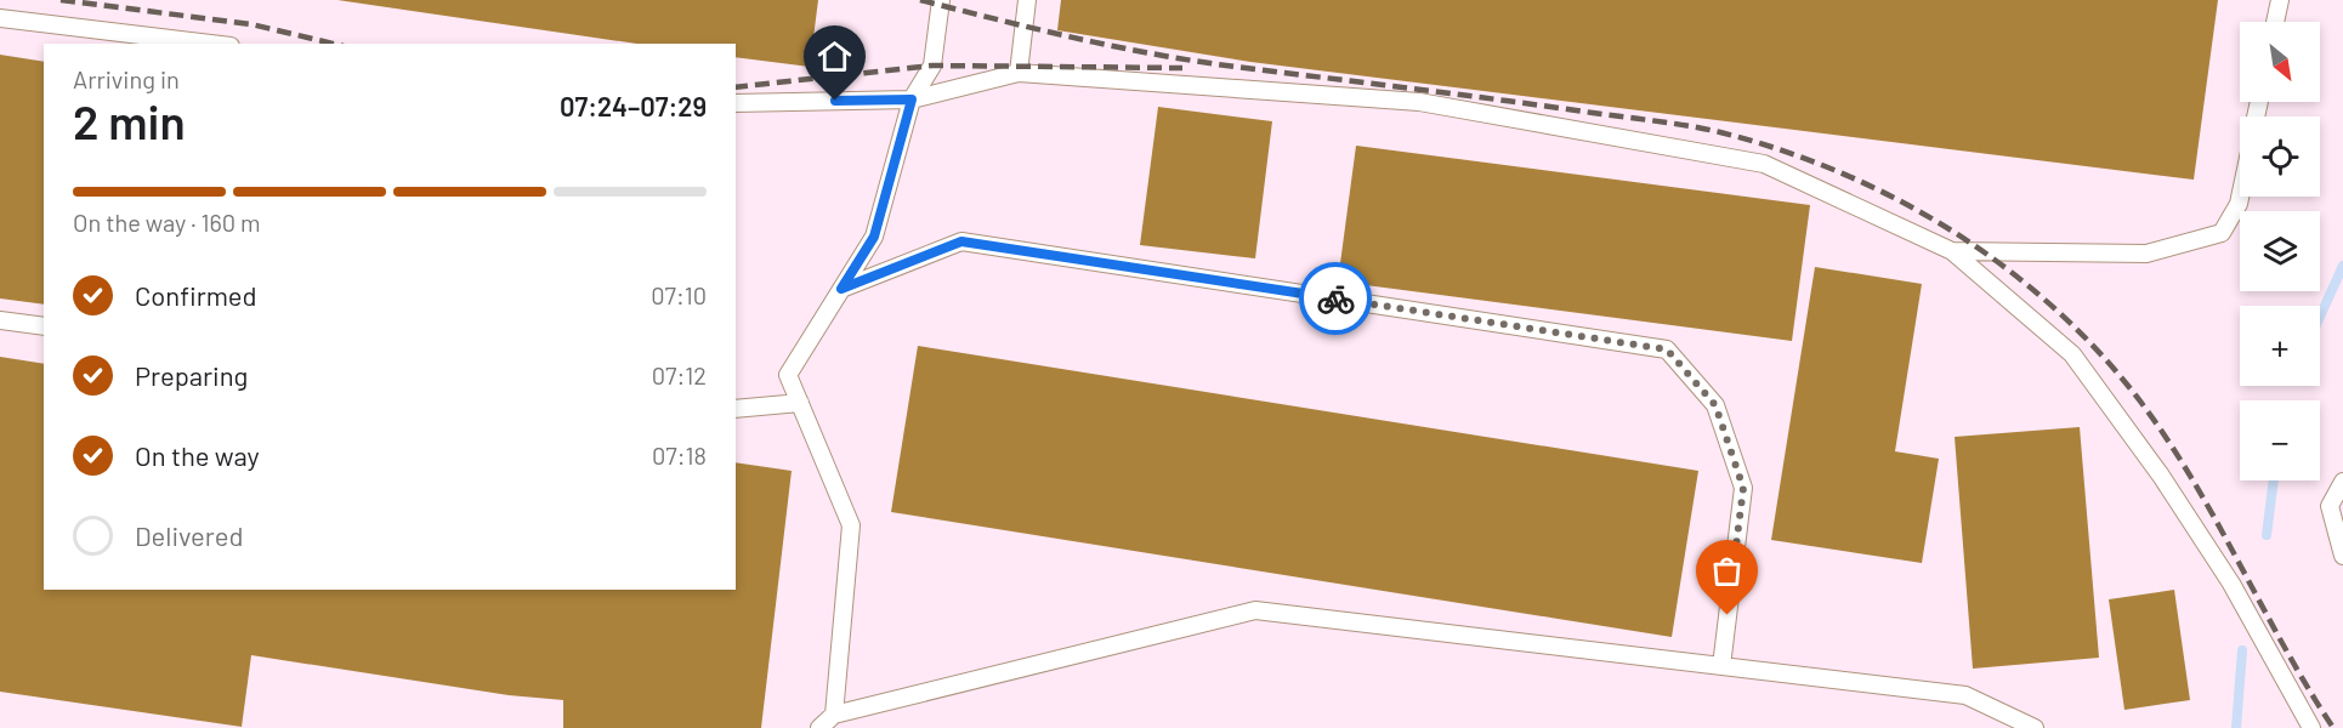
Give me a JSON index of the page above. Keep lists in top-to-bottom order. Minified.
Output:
{"north":"bottom right","page":{"map_buttons":["+","−"],"heading":["2 min","Arriving in","07:24–07:29"],"bar":"On the way · 160 m","list":[["Confirmed","07:10"],["Preparing","07:12"],["On the way","07:18"],"Delivered"]}}
